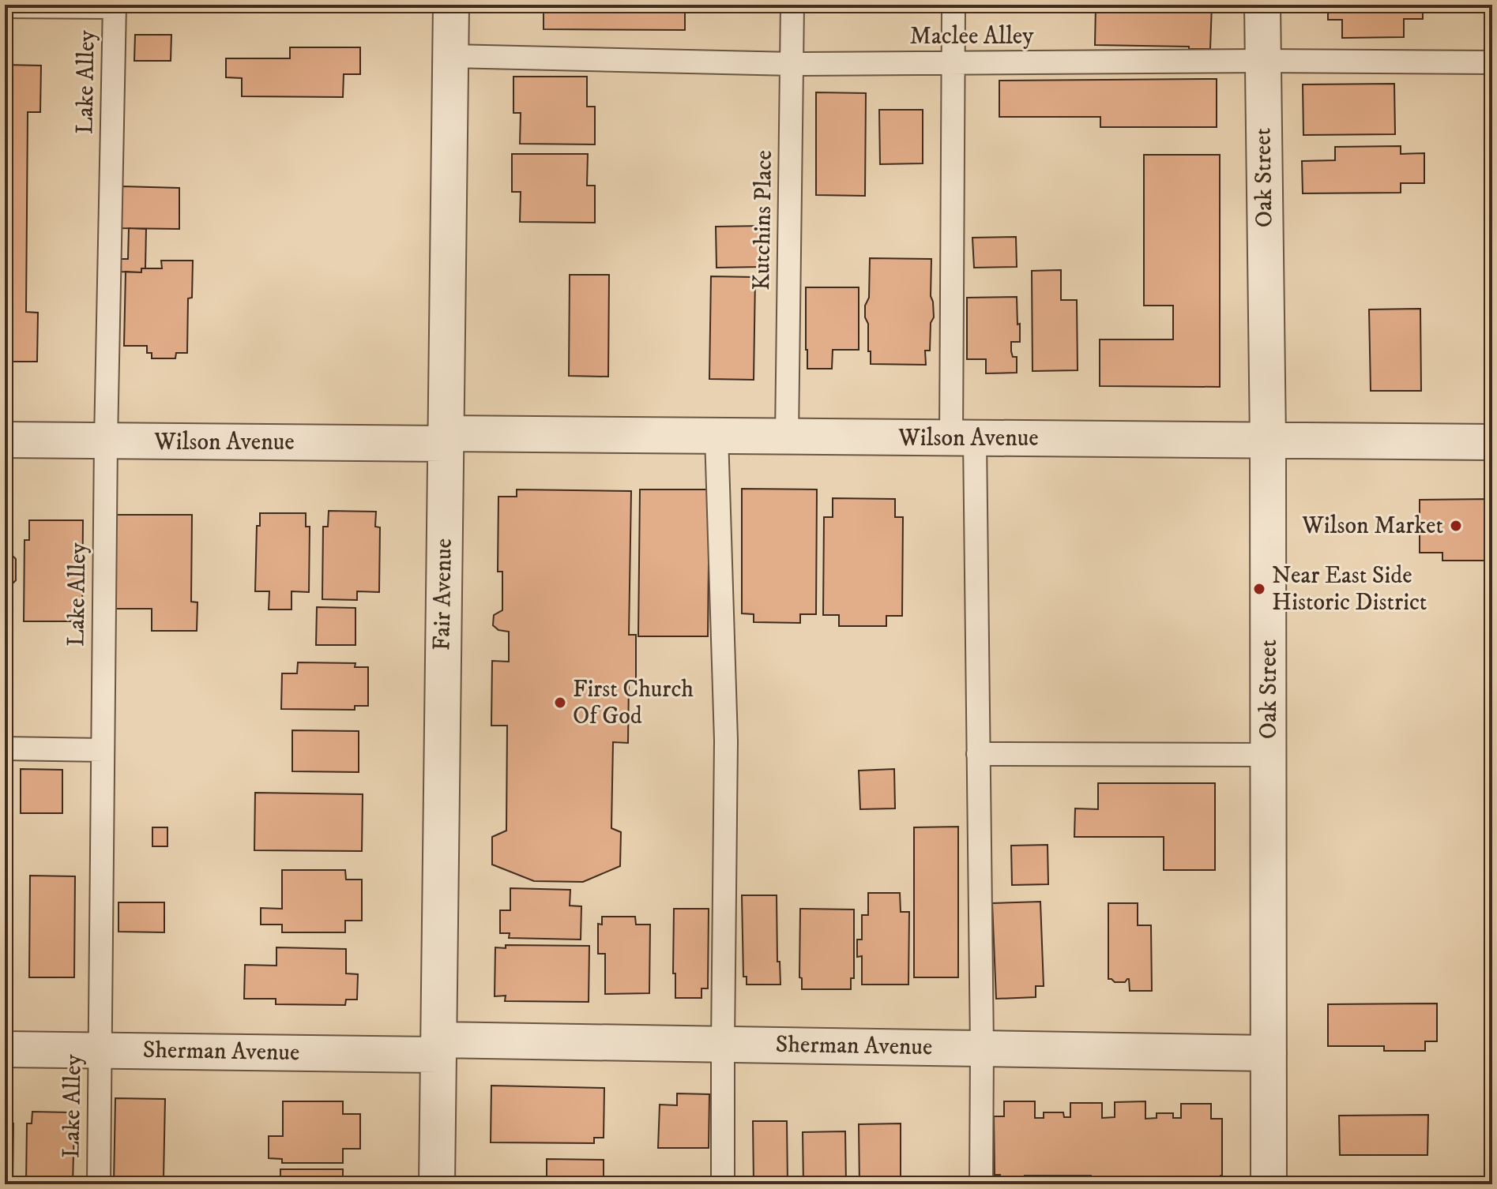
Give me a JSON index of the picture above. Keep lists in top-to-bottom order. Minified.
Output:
{"streets":{"street":["Oak Street","Wilson Avenue","Fair Avenue","Sherman Avenue"],"lane":["Maclee Alley","Lake Alley","Kutchins Place"]},"crossings":[["Maclee Alley","Oak Street"],["Maclee Alley","Kutchins Place"],["Maclee Alley","Fair Avenue"],["Lake Alley","Wilson Avenue"],["Lake Alley","Sherman Avenue"],["Oak Street","Wilson Avenue"],["Oak Street","Sherman Avenue"],["Kutchins Place","Wilson Avenue"],["Wilson Avenue","Fair Avenue"],["Fair Avenue","Sherman Avenue"]],"places":["Wilson Market","Near East Side Historic District","First Church Of God"]}
